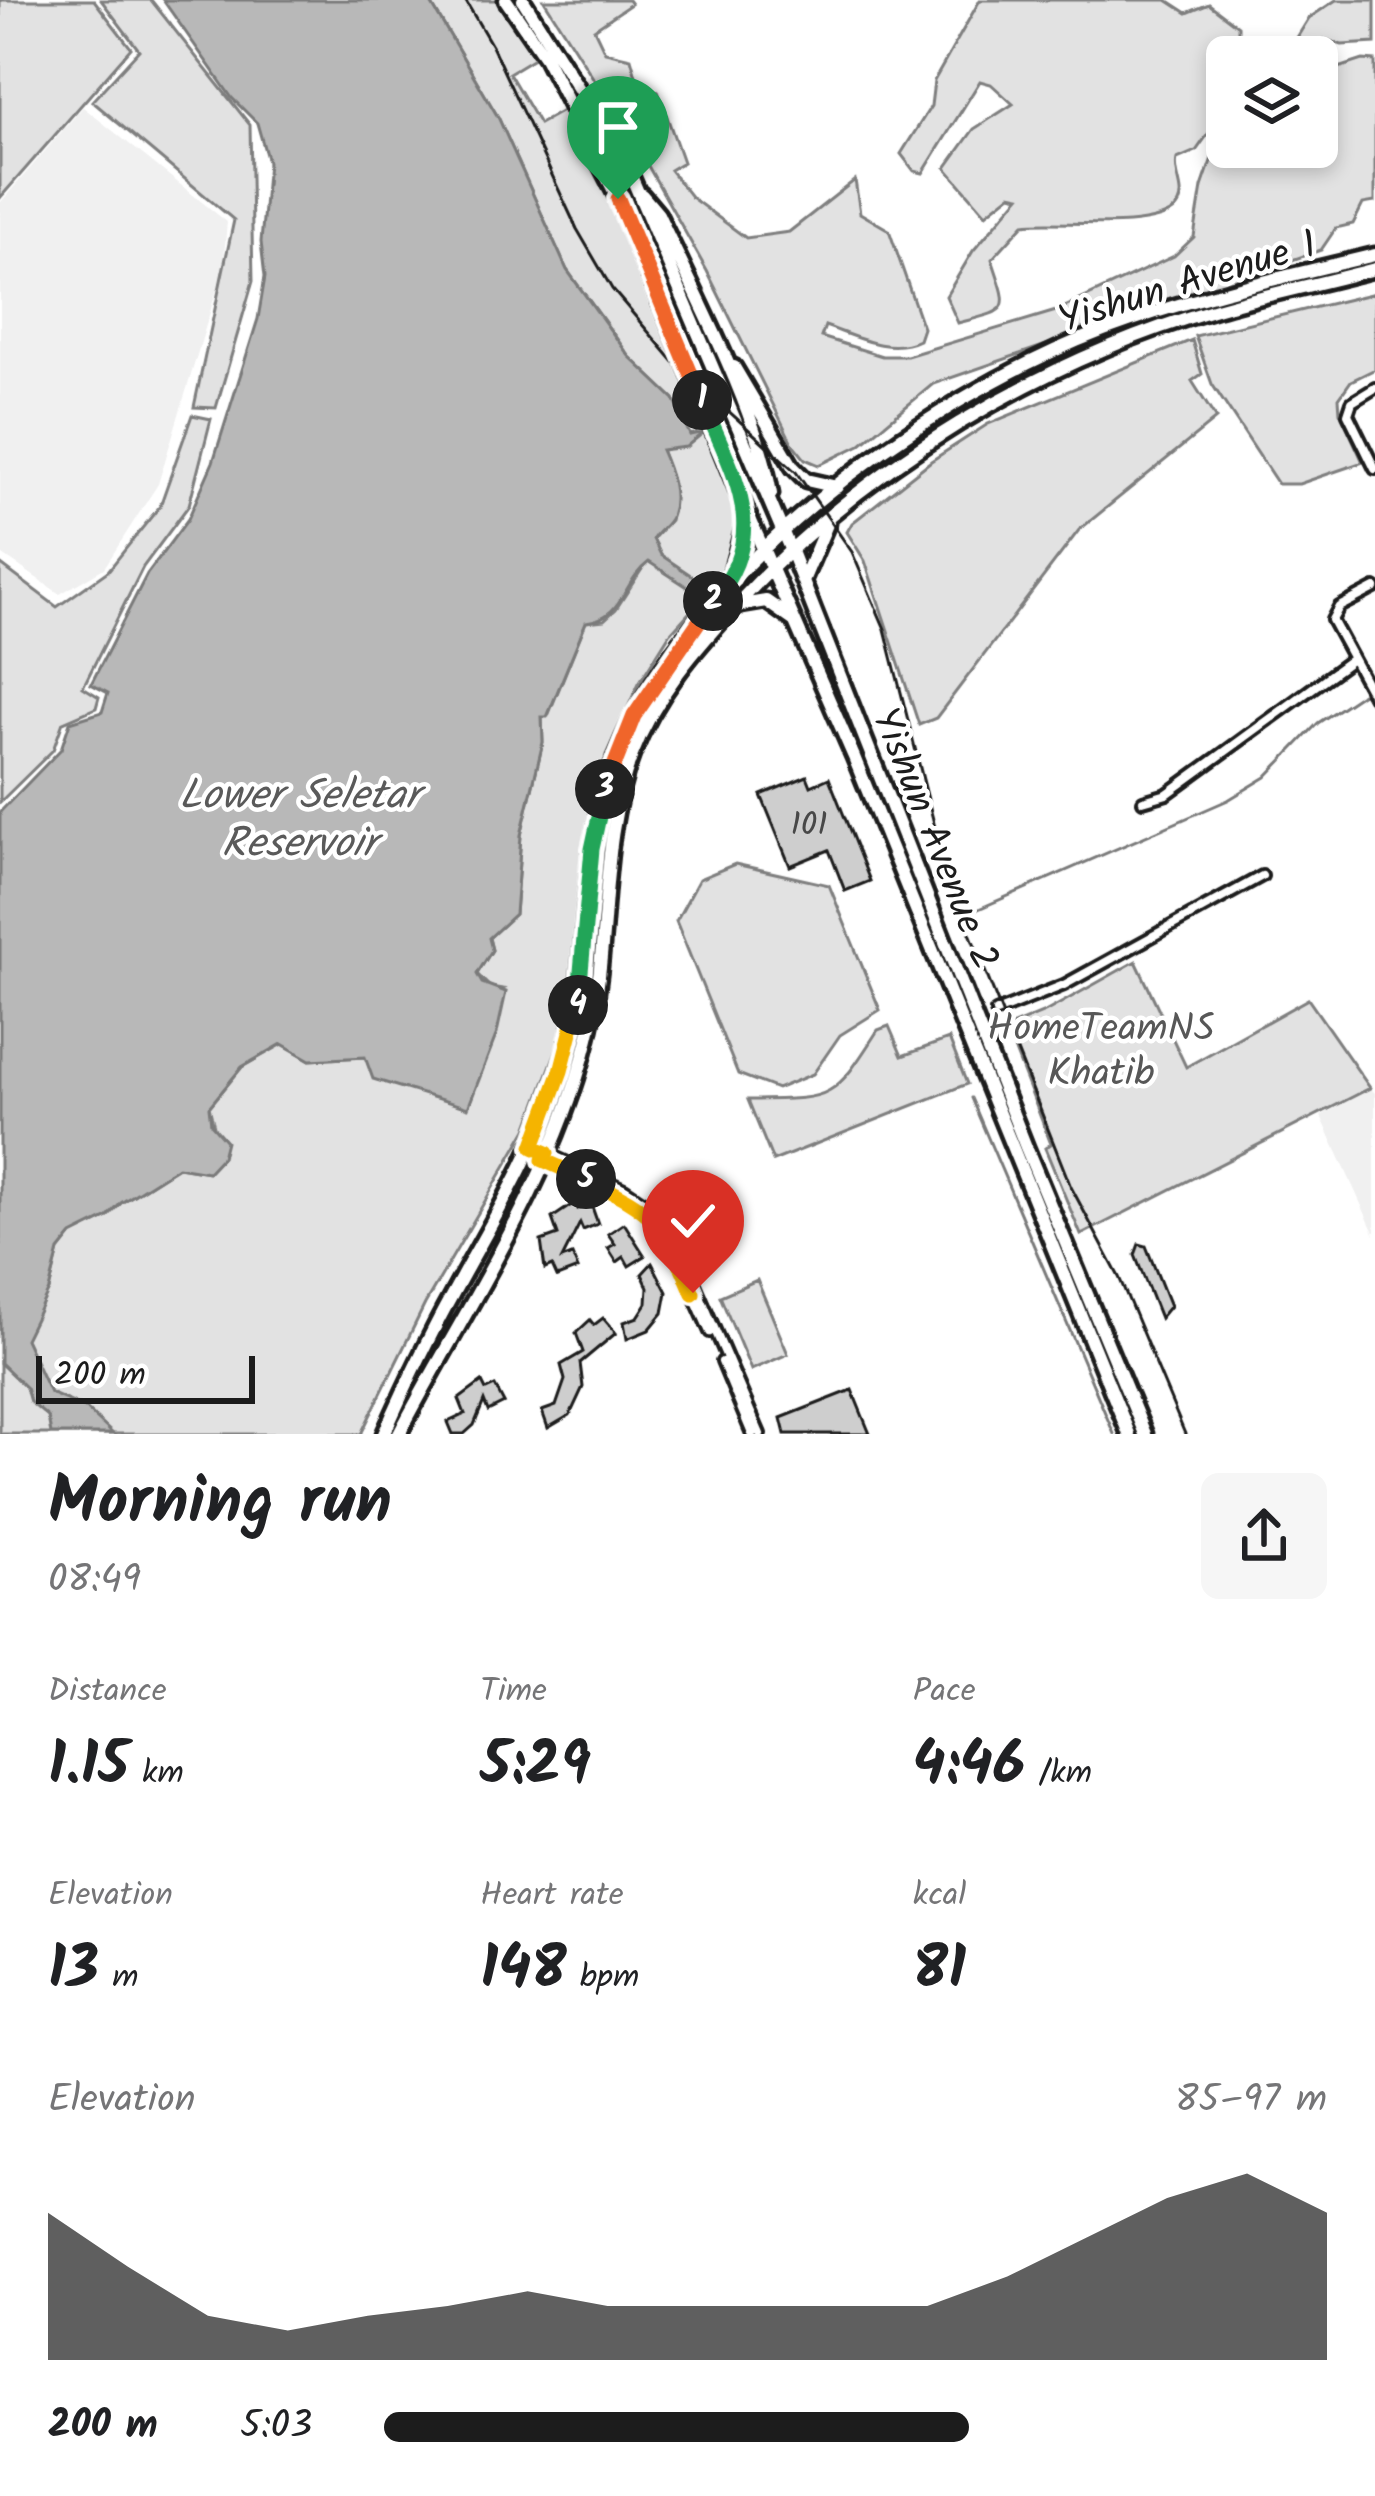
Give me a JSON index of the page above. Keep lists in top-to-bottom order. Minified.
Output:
{"streets":{"main road":["Yishun Avenue 1","Yishun Avenue 2"]},"crossings":[["Yishun Avenue 1","Yishun Avenue 2"]],"water":["Lower Seletar Reservoir"],"parks":["HomeTeamNS Khatib"],"house_numbers":["101"],"scale_bar":"200 m","page":{"pins":["1","2","3","4","5"],"scale":"200 m","heading":["Morning run","08:49"],"stats":[["Distance","1.15 km"],["Time","5:29"],["Pace","4:46 /km"],["Elevation","13 m"],["Heart rate","148 bpm"],["kcal","81"]],"chart":["Elevation","85–97 m"],"list":[{"name":"200 m","note":"5:03"}]}}
